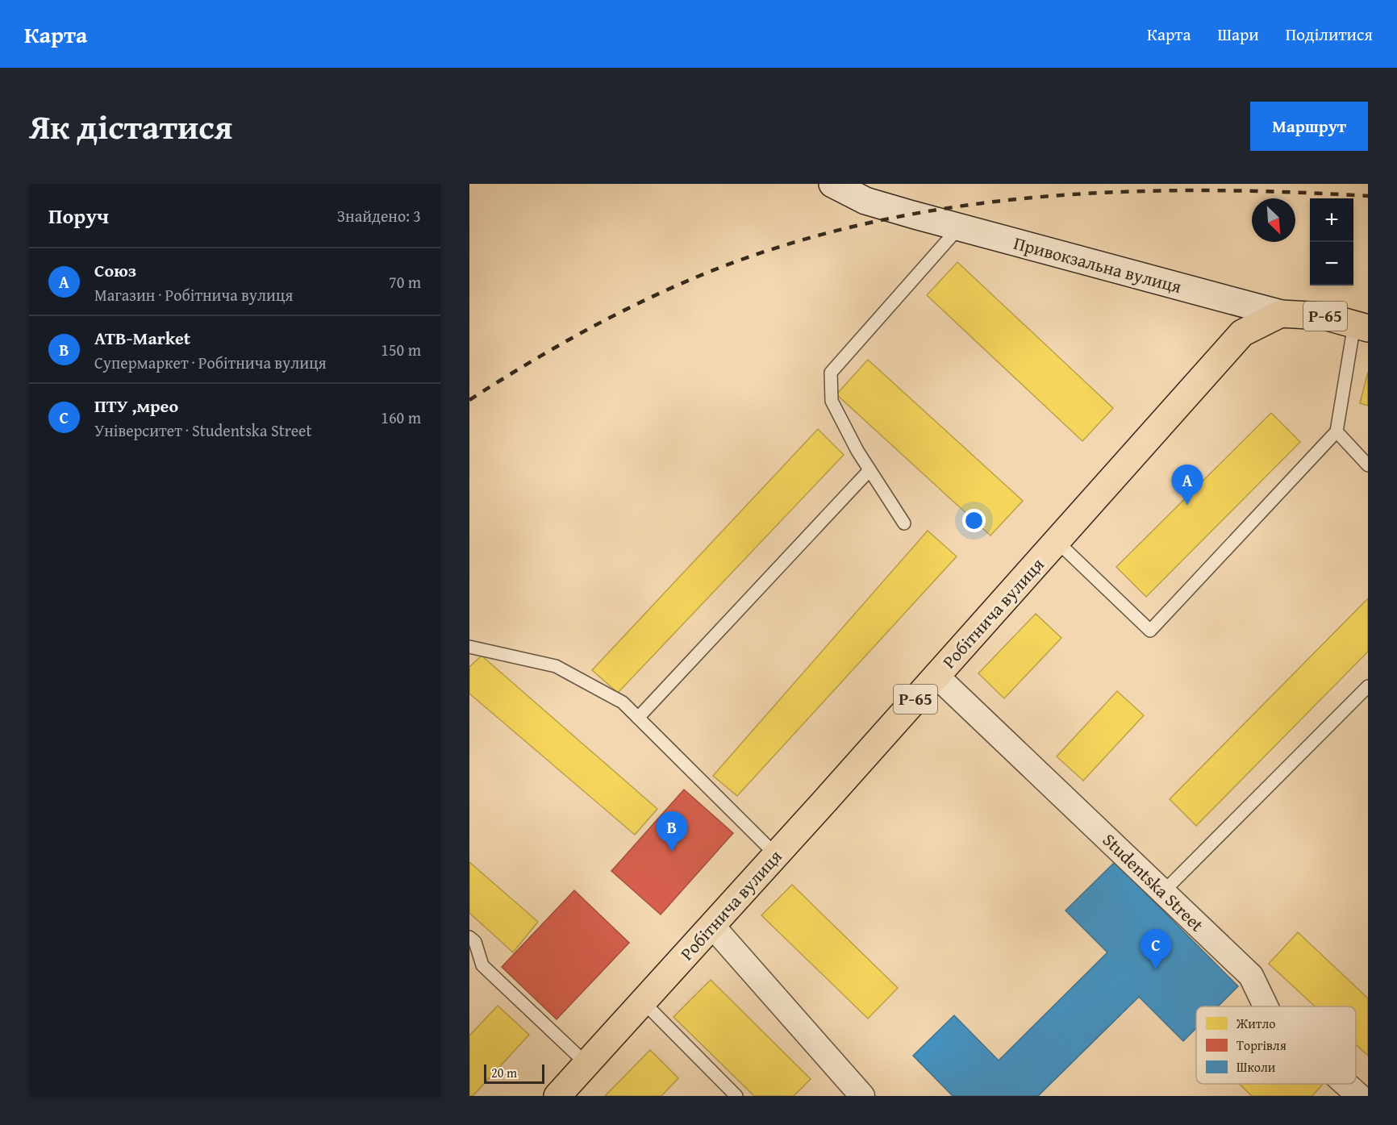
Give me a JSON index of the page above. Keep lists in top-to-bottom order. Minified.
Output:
{"streets":{"main road":["Привокзальна вулиця","Р-65","Робітнича вулиця"],"street":["Studentska Street"]},"crossings":[["Привокзальна вулиця","Робітнича вулиця"],["Робітнича вулиця","Studentska Street"]],"legend":["Житло","Торгівля","Школи"],"scale_bar":"20 m","north":"bottom right","page":{"header":"Карта","nav":["Карта","Шари","Поділитися"],"title":"Як дістатися","buttons":"Маршрут","heading":["Поруч","Знайдено: 3"],"map_buttons":["+","−"],"list":[{"mark":"A","name":"Союз","note":"Магазин · Робітнича вулиця","value":"70 m"},{"mark":"B","name":"ATB-Market","note":"Супермаркет · Робітнича вулиця","value":"150 m"},{"mark":"C","name":"ПТУ ,мрео","note":"Університет · Studentska Street","value":"160 m"}],"pins":["A","B","C"],"scale":"20 m"}}
